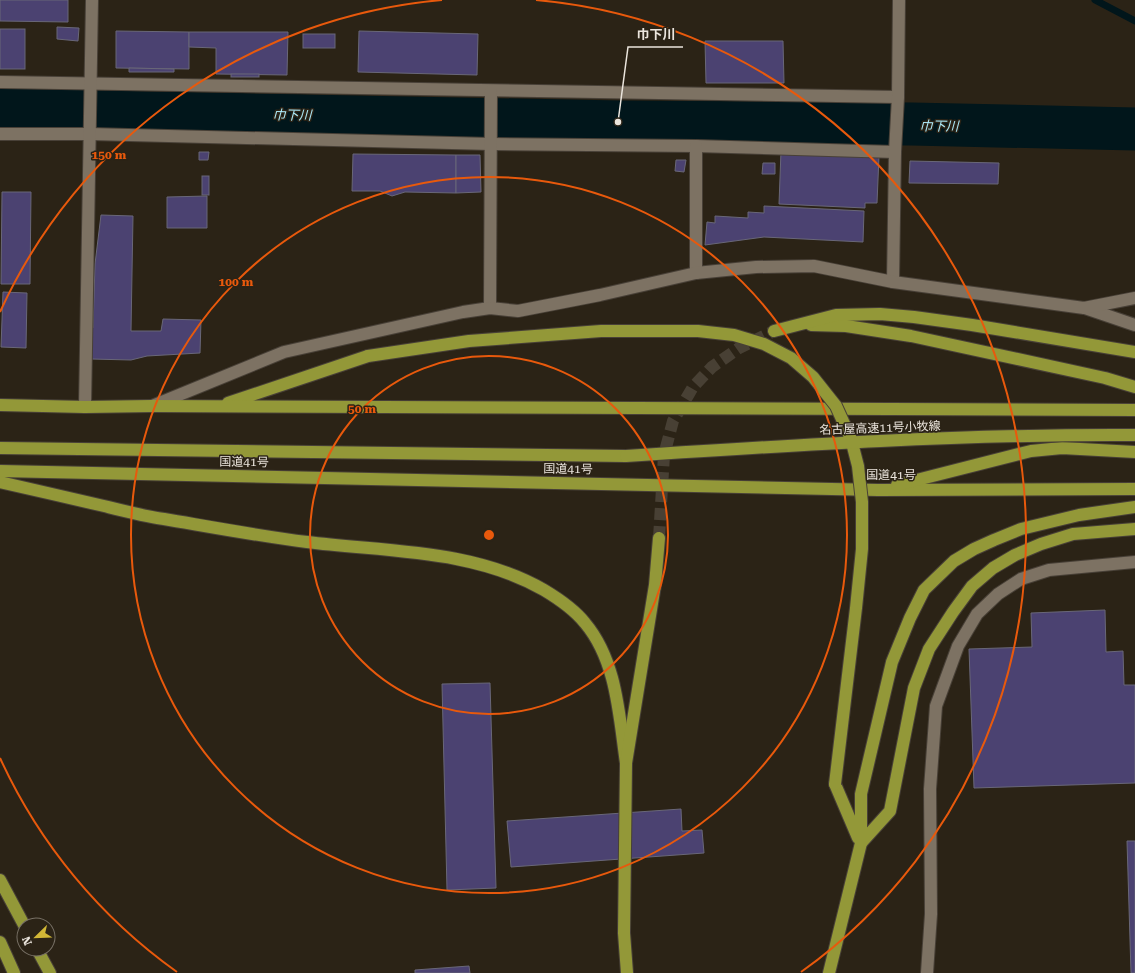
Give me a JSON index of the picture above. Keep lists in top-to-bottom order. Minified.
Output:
{"streets":{"highway":["名古屋高速11号小牧線","国道41号"]},"water":["巾下川"],"places":["巾下川"],"north":"bottom left","rings":["150 m","100 m","50 m"]}
